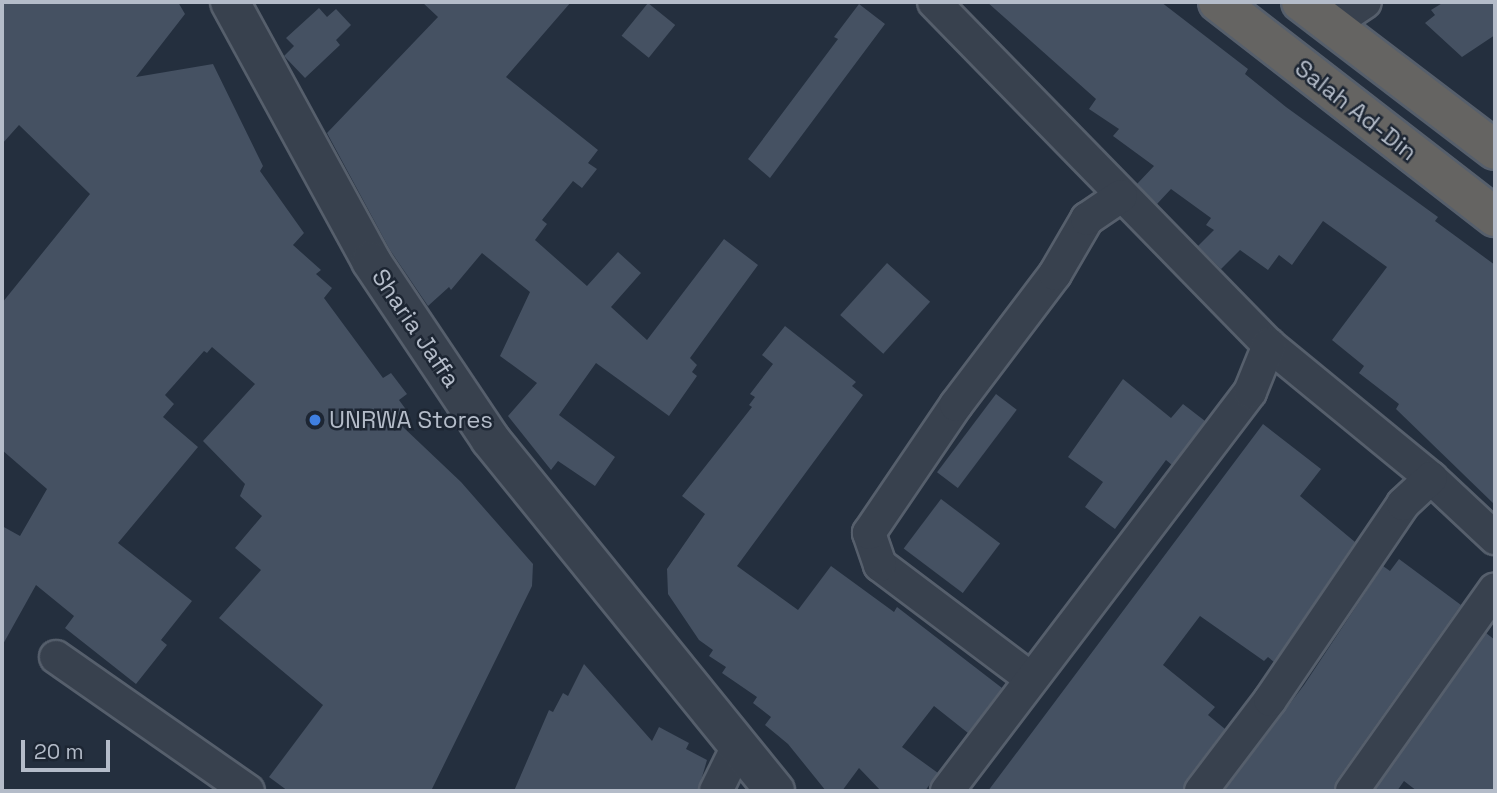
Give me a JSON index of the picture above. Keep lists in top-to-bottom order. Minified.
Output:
{"streets":{"highway":["Salah Ad-Din"],"street":["Sharia Jaffa"]},"places":["UNRWA Stores"],"scale_bar":"20 m"}
